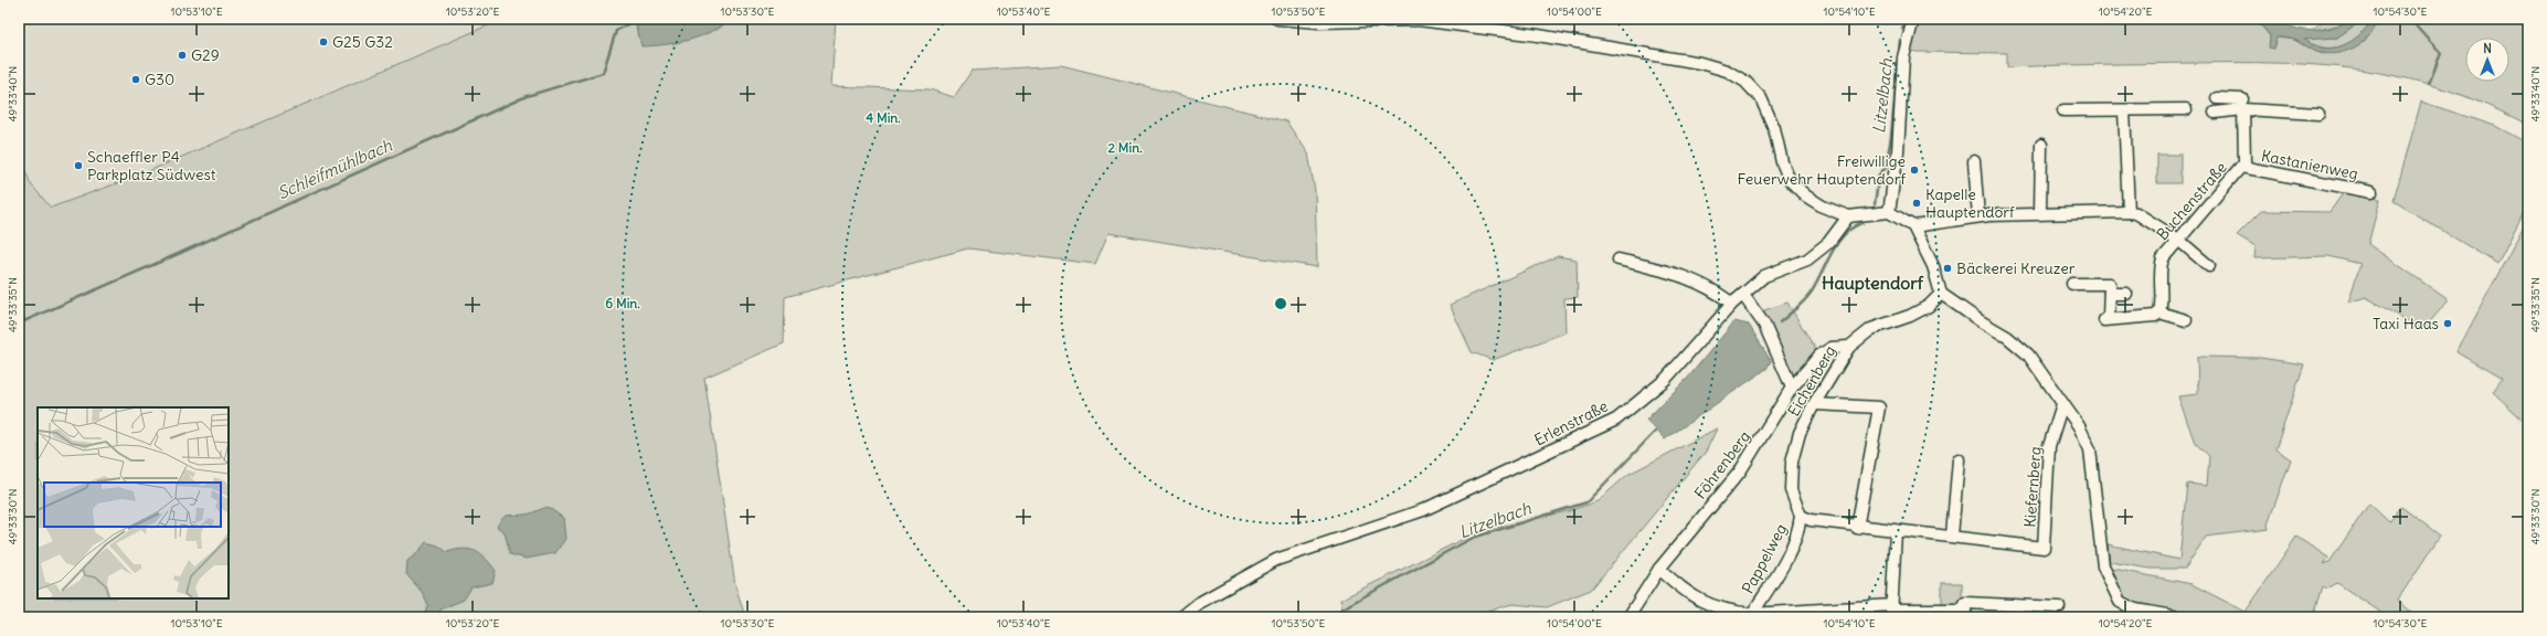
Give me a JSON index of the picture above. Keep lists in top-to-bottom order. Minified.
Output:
{"streets":{"street":["Kastanienweg","Buchenstraße","Eichenberg","Erlenstraße","Föhrenberg","Kiefernberg","Pappelweg"]},"crossings":[["Kastanienweg","Buchenstraße"],["Eichenberg","Föhrenberg"],["Eichenberg","Pappelweg"],["Föhrenberg","Pappelweg"]],"districts":["Hauptendorf"],"water":["Litzelbach","Schleifmühlbach"],"places":["G25 G32","G29","G30","Schaeffler P4 Parkplatz Südwest","Freiwillige Feuerwehr Hauptendorf","Kapelle Hauptendorf","Bäckerei Kreuzer","Taxi Haas"],"north":"top","coordinates":["10°53'10\"E","10°53'20\"E","10°53'30\"E","10°53'40\"E","10°53'50\"E","10°54'00\"E","10°54'10\"E","10°54'20\"E","10°54'30\"E","49°33'40\"N","49°33'35\"N","49°33'30\"N"],"rings":["4 Min.","2 Min.","6 Min."]}
